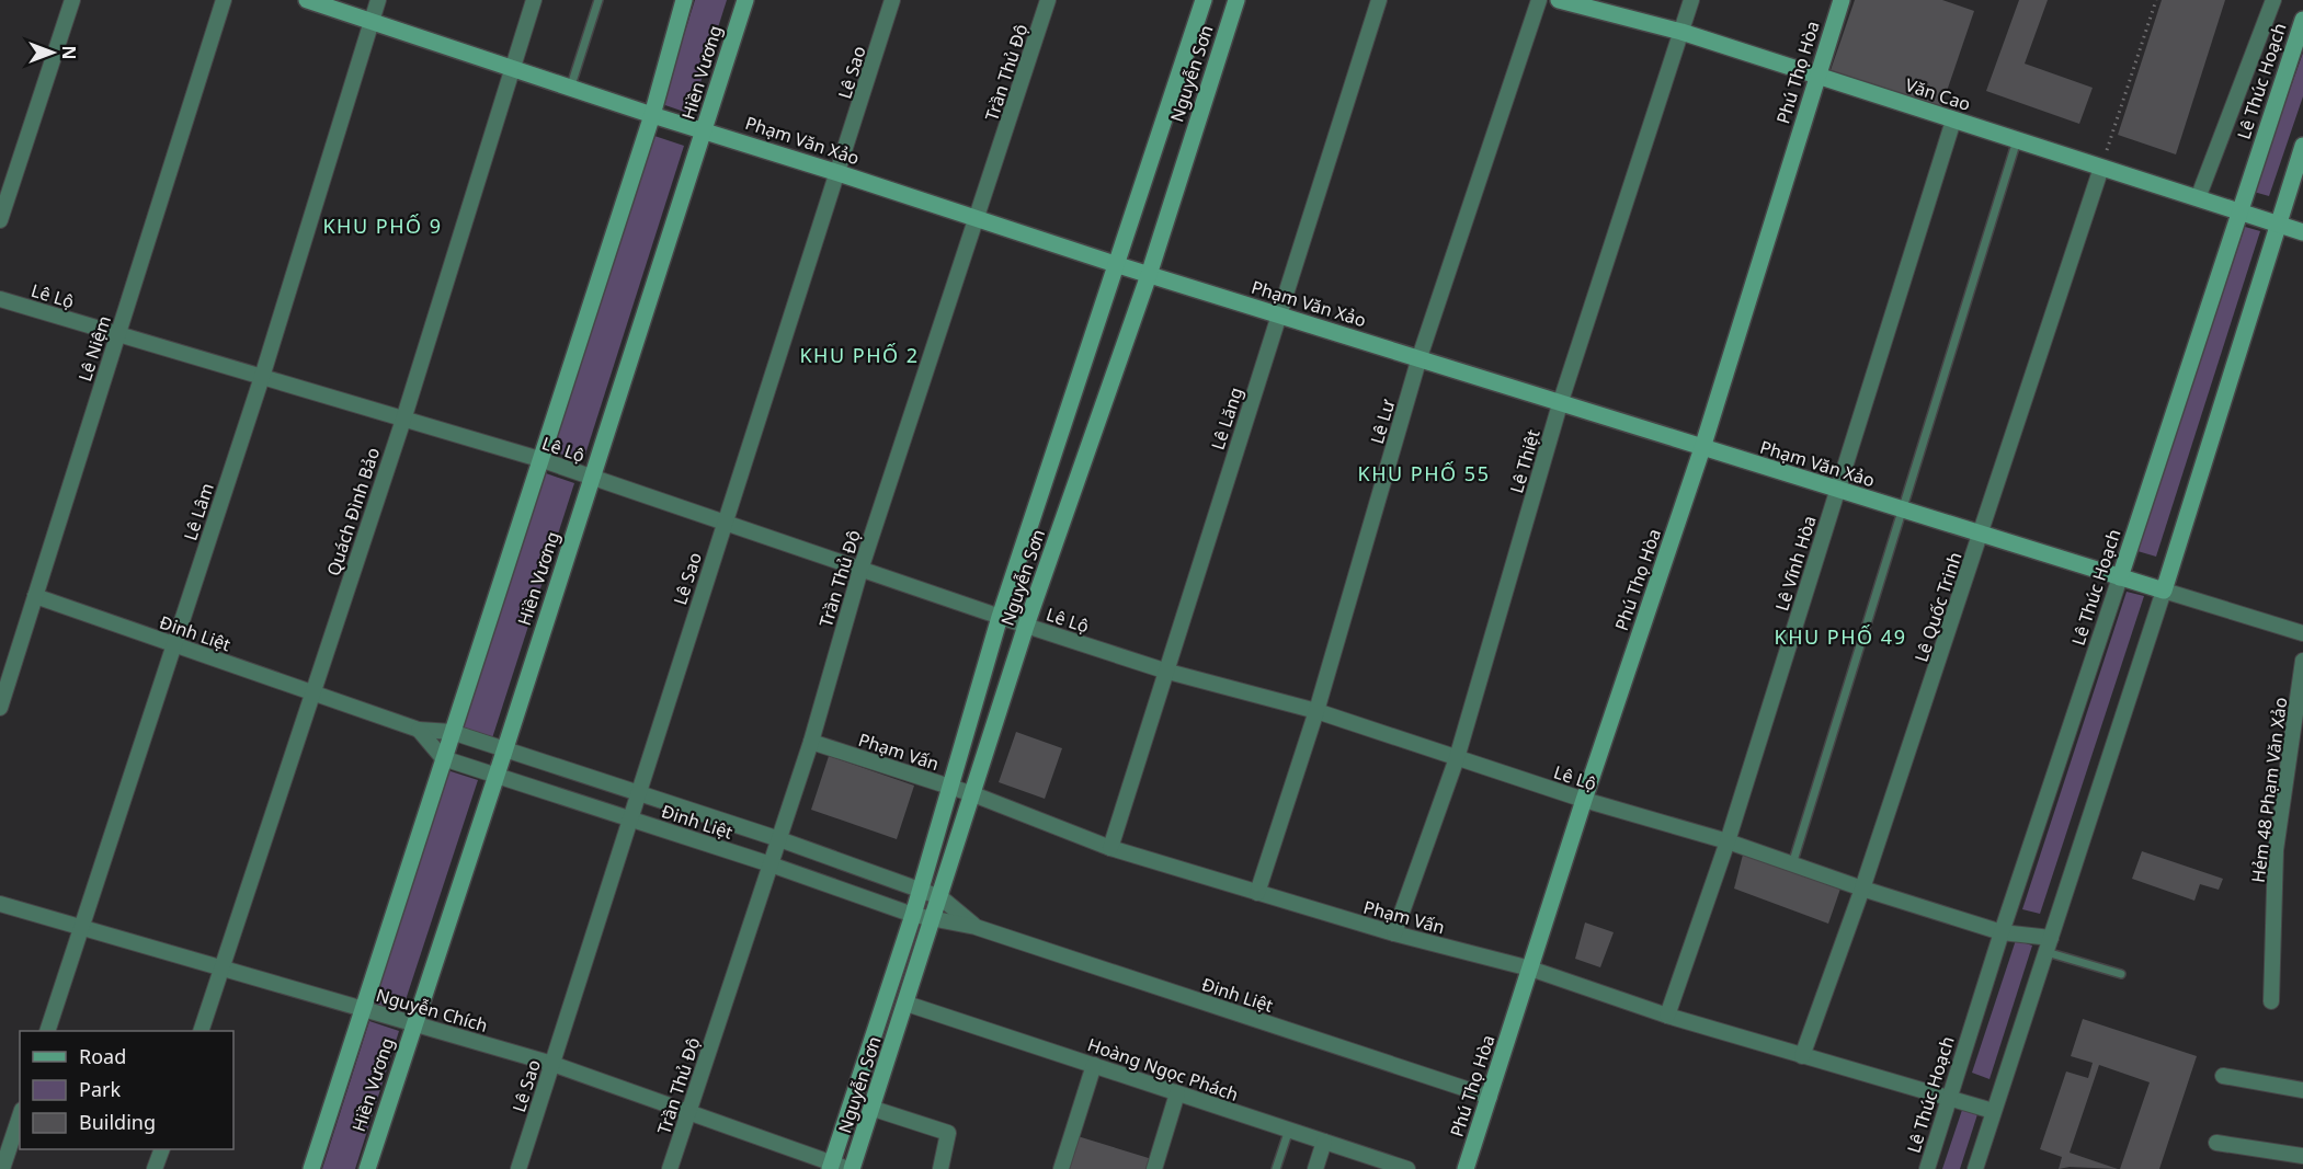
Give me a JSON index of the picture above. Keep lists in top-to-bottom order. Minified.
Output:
{"streets":{"street":["Hiền Vương","Lê Sao","Trần Thủ Độ","Phú Thọ Hòa","Nguyễn Sơn","Lê Thúc Hoạch","Văn Cao","Phạm Văn Xảo","Lê Lộ","Lê Niệm","Lê Lăng","Lê Lư","Lê Thiệt","Lê Lâm","Quách Đình Bảo","Lê Vĩnh Hòa","Lê Quốc Trinh","Đinh Liệt","Phạm Vấn","Hẻm 48 Phạm Văn Xảo","Nguyễn Chích","Hoàng Ngọc Phách"]},"crossings":[["Hiền Vương","Phạm Văn Xảo"],["Hiền Vương","Lê Lộ"],["Hiền Vương","Đinh Liệt"],["Hiền Vương","Nguyễn Chích"],["Lê Sao","Phạm Văn Xảo"],["Lê Sao","Lê Lộ"],["Lê Sao","Đinh Liệt"],["Lê Sao","Nguyễn Chích"],["Trần Thủ Độ","Phạm Văn Xảo"],["Trần Thủ Độ","Lê Lộ"],["Trần Thủ Độ","Đinh Liệt"],["Trần Thủ Độ","Phạm Vấn"],["Trần Thủ Độ","Nguyễn Chích"],["Phú Thọ Hòa","Văn Cao"],["Phú Thọ Hòa","Phạm Văn Xảo"],["Phú Thọ Hòa","Lê Lộ"],["Phú Thọ Hòa","Đinh Liệt"],["Phú Thọ Hòa","Phạm Vấn"],["Nguyễn Sơn","Phạm Văn Xảo"],["Nguyễn Sơn","Lê Lộ"],["Nguyễn Sơn","Đinh Liệt"],["Nguyễn Sơn","Phạm Vấn"],["Nguyễn Sơn","Nguyễn Chích"],["Nguyễn Sơn","Hoàng Ngọc Phách"],["Lê Thúc Hoạch","Văn Cao"],["Lê Thúc Hoạch","Phạm Văn Xảo"],["Lê Thúc Hoạch","Lê Lộ"],["Lê Thúc Hoạch","Phạm Vấn"],["Văn Cao","Lê Thiệt"],["Văn Cao","Lê Vĩnh Hòa"],["Văn Cao","Lê Quốc Trinh"],["Phạm Văn Xảo","Lê Lăng"],["Phạm Văn Xảo","Lê Lư"],["Phạm Văn Xảo","Lê Thiệt"],["Phạm Văn Xảo","Lê Lâm"],["Phạm Văn Xảo","Quách Đình Bảo"],["Phạm Văn Xảo","Lê Vĩnh Hòa"],["Phạm Văn Xảo","Lê Quốc Trinh"],["Lê Lộ","Lê Niệm"],["Lê Lộ","Lê Lăng"],["Lê Lộ","Lê Lư"],["Lê Lộ","Lê Thiệt"],["Lê Lộ","Lê Lâm"],["Lê Lộ","Quách Đình Bảo"],["Lê Lộ","Lê Vĩnh Hòa"],["Lê Lộ","Lê Quốc Trinh"],["Lê Niệm","Đinh Liệt"],["Lê Lăng","Phạm Vấn"],["Lê Lư","Phạm Vấn"],["Lê Thiệt","Phạm Vấn"],["Lê Lâm","Đinh Liệt"],["Lê Lâm","Nguyễn Chích"],["Quách Đình Bảo","Đinh Liệt"],["Quách Đình Bảo","Nguyễn Chích"],["Lê Vĩnh Hòa","Phạm Vấn"],["Lê Quốc Trinh","Phạm Vấn"]],"districts":["KHU PHỐ 9","KHU PHỐ 2","KHU PHỐ 55","KHU PHỐ 49"],"legend":["Road","Park","Building"],"north":"right"}
